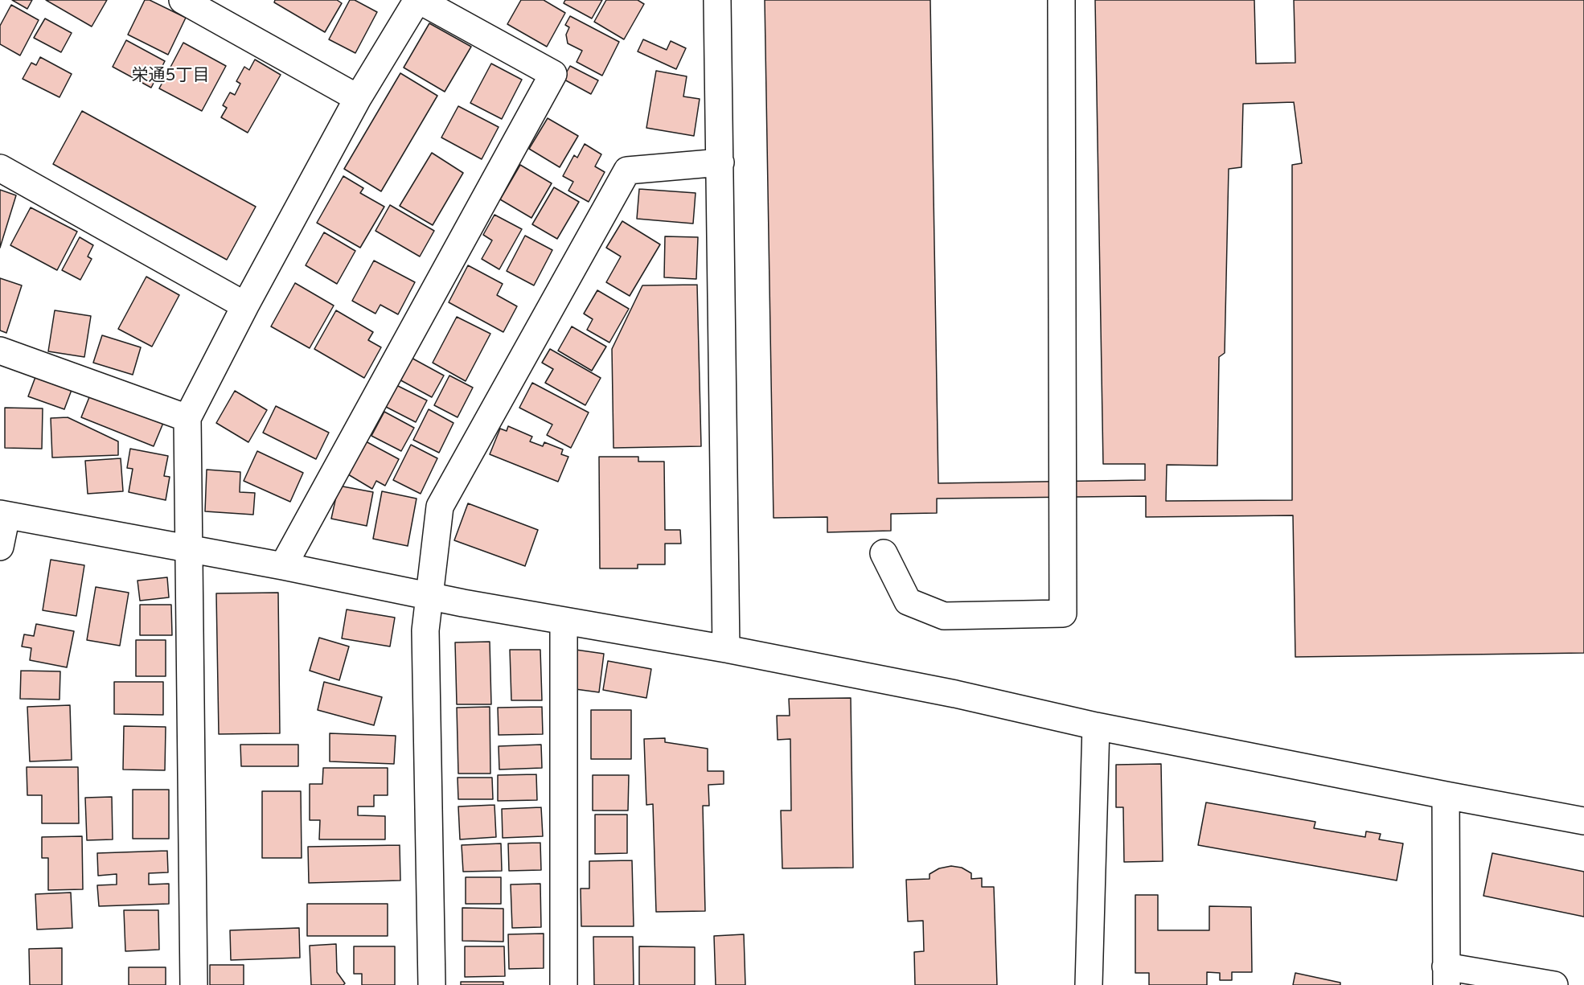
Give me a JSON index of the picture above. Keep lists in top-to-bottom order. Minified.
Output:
{"districts":["栄通5丁目"]}
